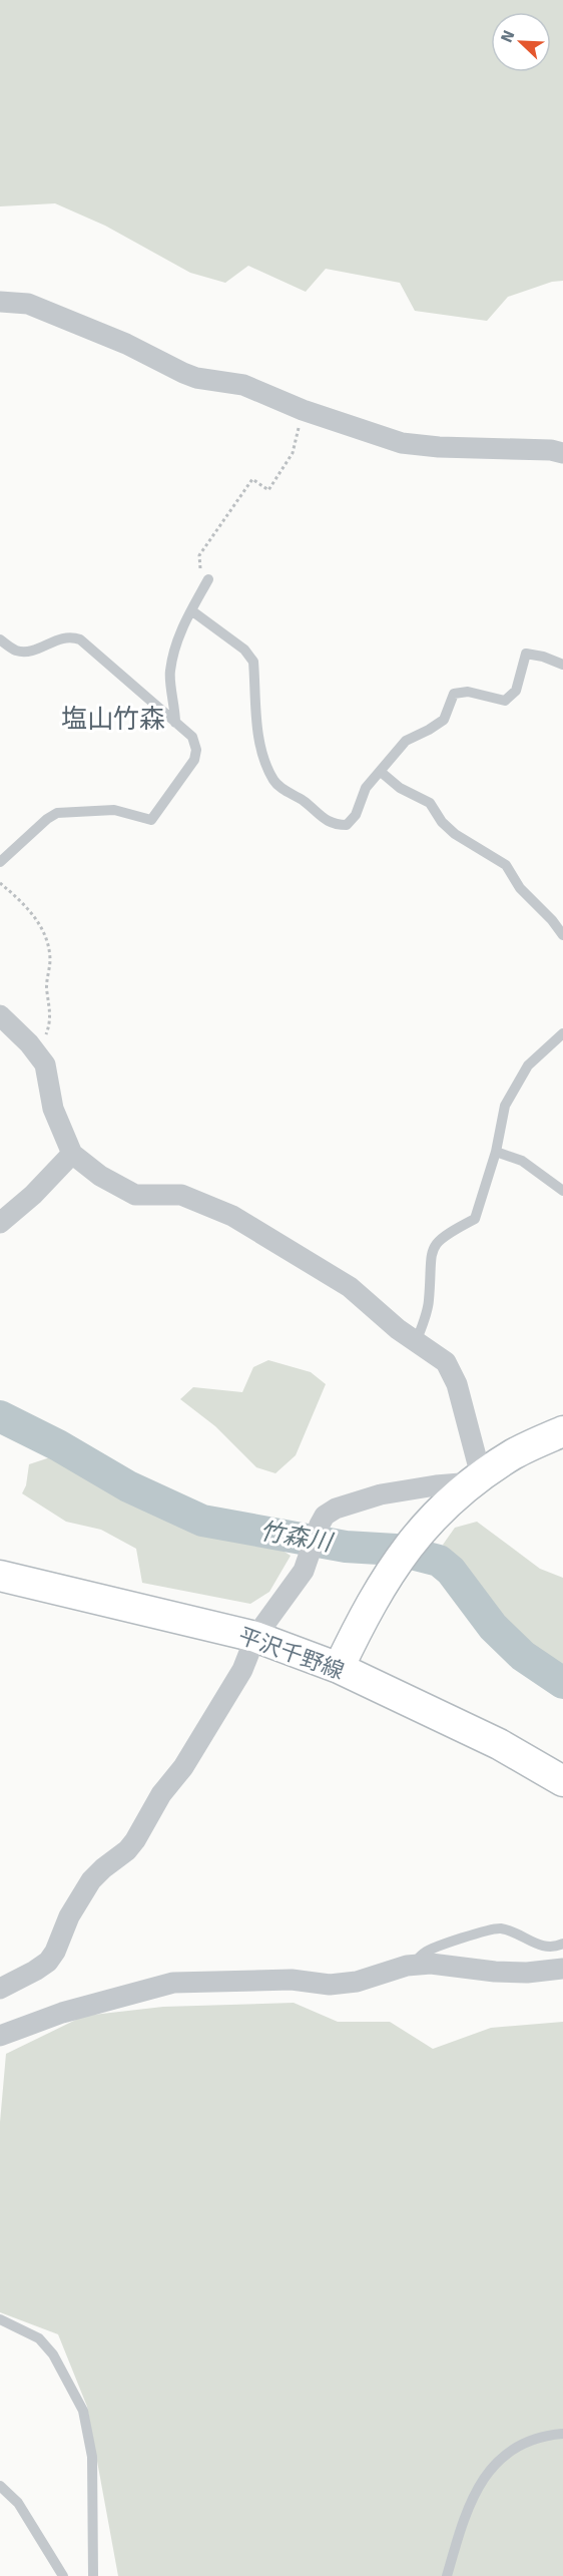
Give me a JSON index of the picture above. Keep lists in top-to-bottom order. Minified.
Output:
{"streets":{"main road":["平沢千野線"]},"districts":["塩山竹森"],"water":["竹森川"],"north":"top left"}
